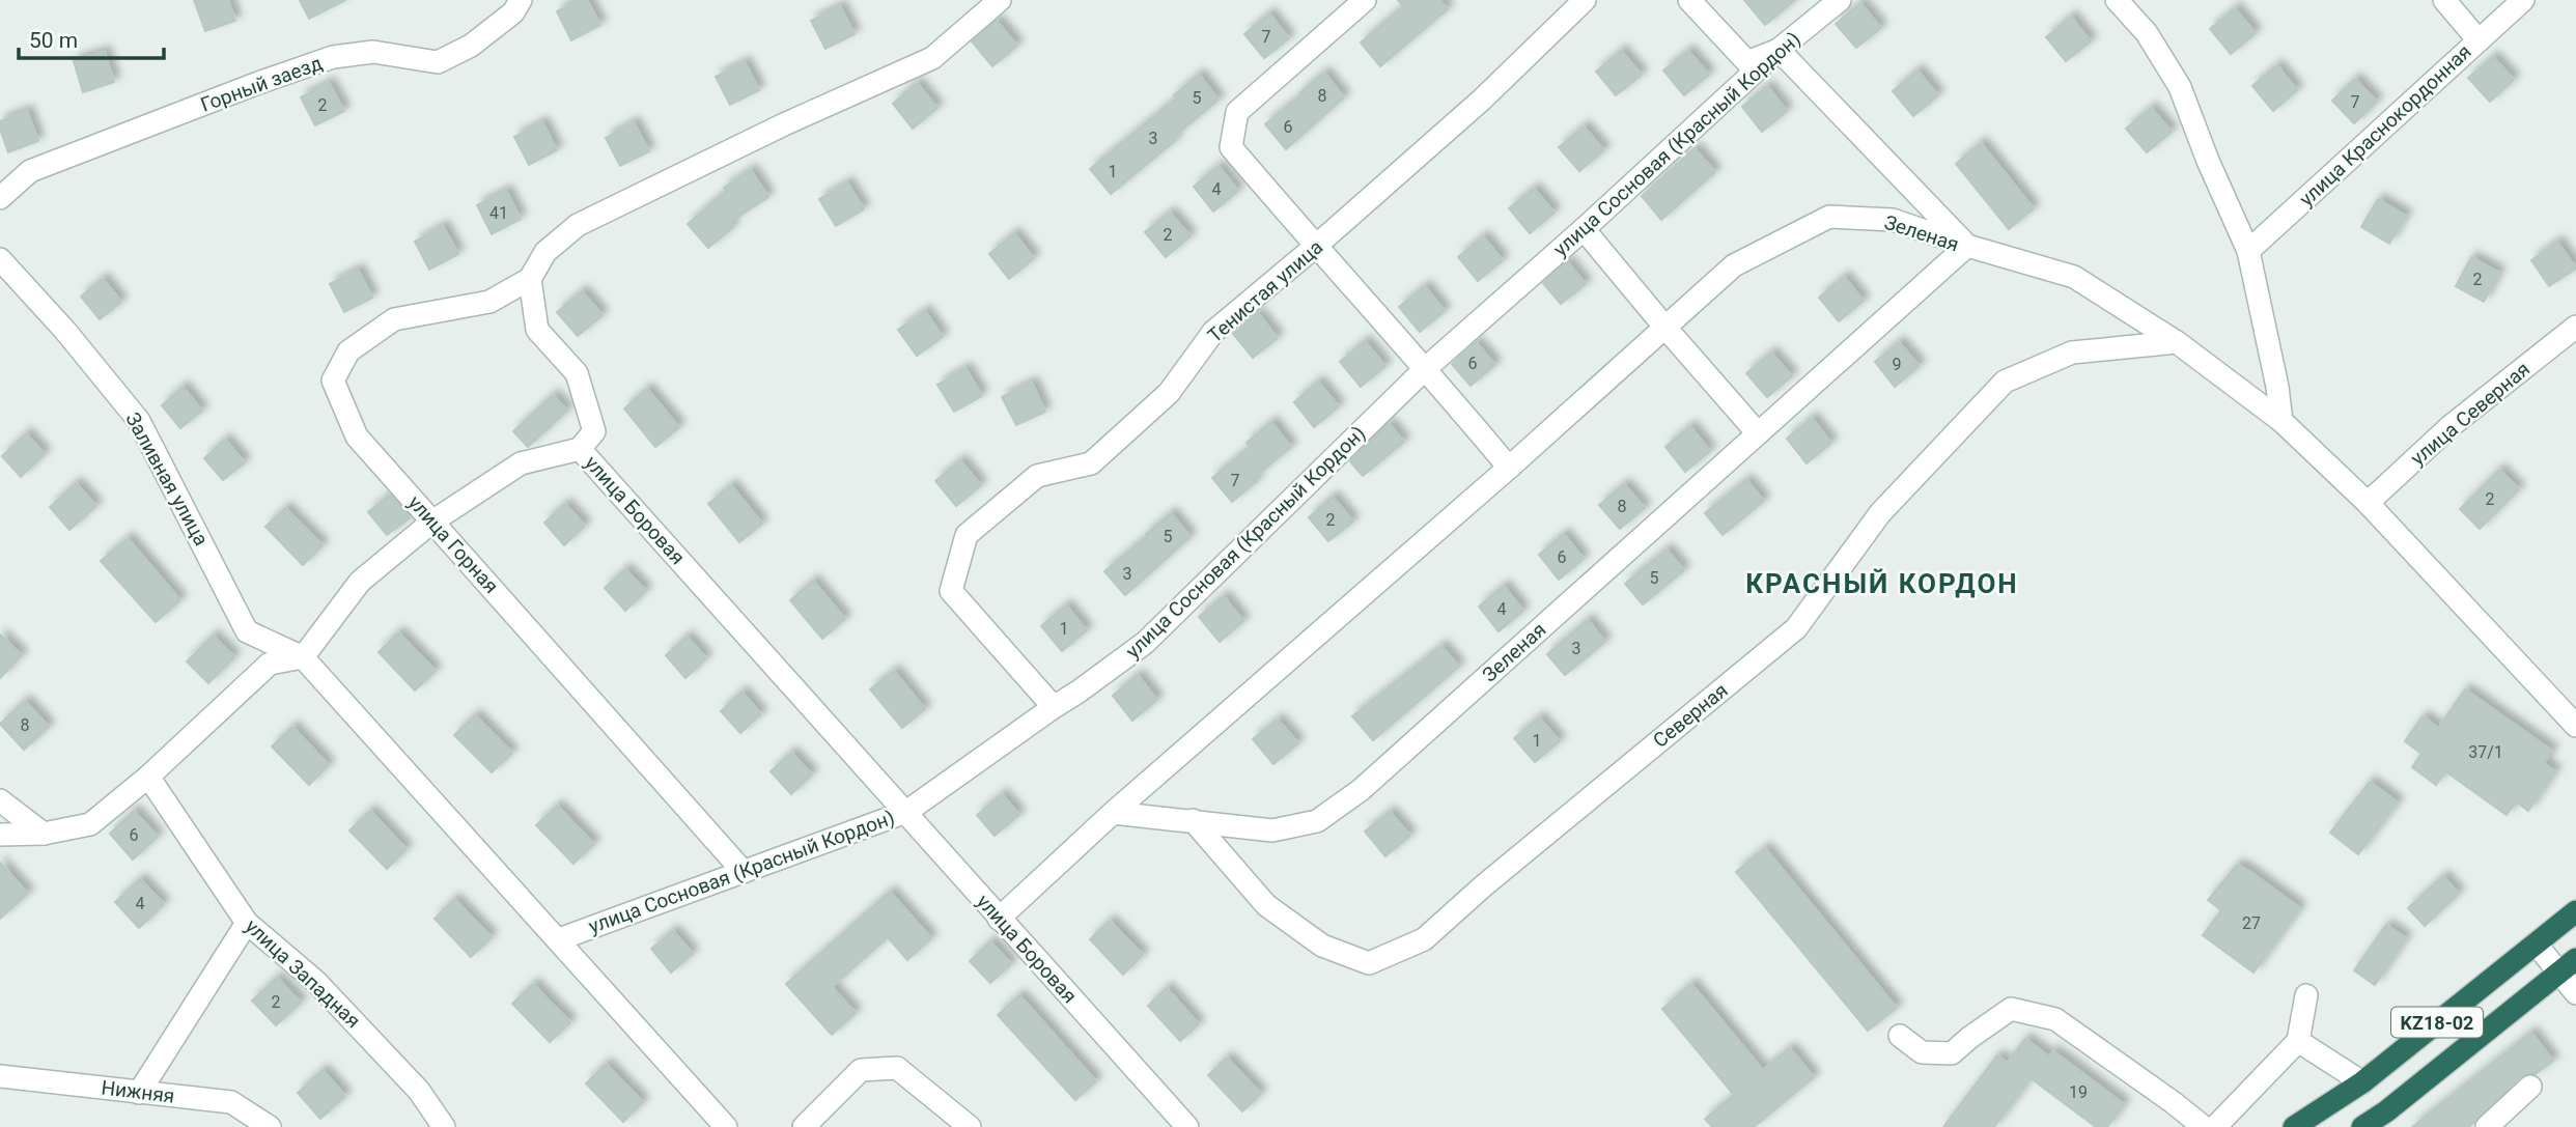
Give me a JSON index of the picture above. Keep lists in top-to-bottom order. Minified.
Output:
{"streets":{"highway":["KZ18-02"],"street":["Горный заезд","улица Краснокордонная","улица Сосновая (Красный Кордон)","Зеленая","Тенистая улица","улица Северная","Заливная улица","улица Боровая","улица Горная","Северная","улица Западная","Нижняя"]},"crossings":[["улица Сосновая (Красный Кордон)","Тенистая улица"],["улица Сосновая (Красный Кордон)","улица Боровая"],["улица Сосновая (Красный Кордон)","улица Горная"],["Зеленая","улица Боровая"],["Зеленая","Северная"],["улица Боровая","улица Горная"]],"districts":["КРАСНЫЙ КОРДОН"],"house_numbers":["7","8","5","7","2","6","3","1","4","41","2","2","6","9","7","2","8","2","5","6","3","5","4","1","3","8","1","37/1","6","4","27","2","19"],"scale_bar":"50 m"}
